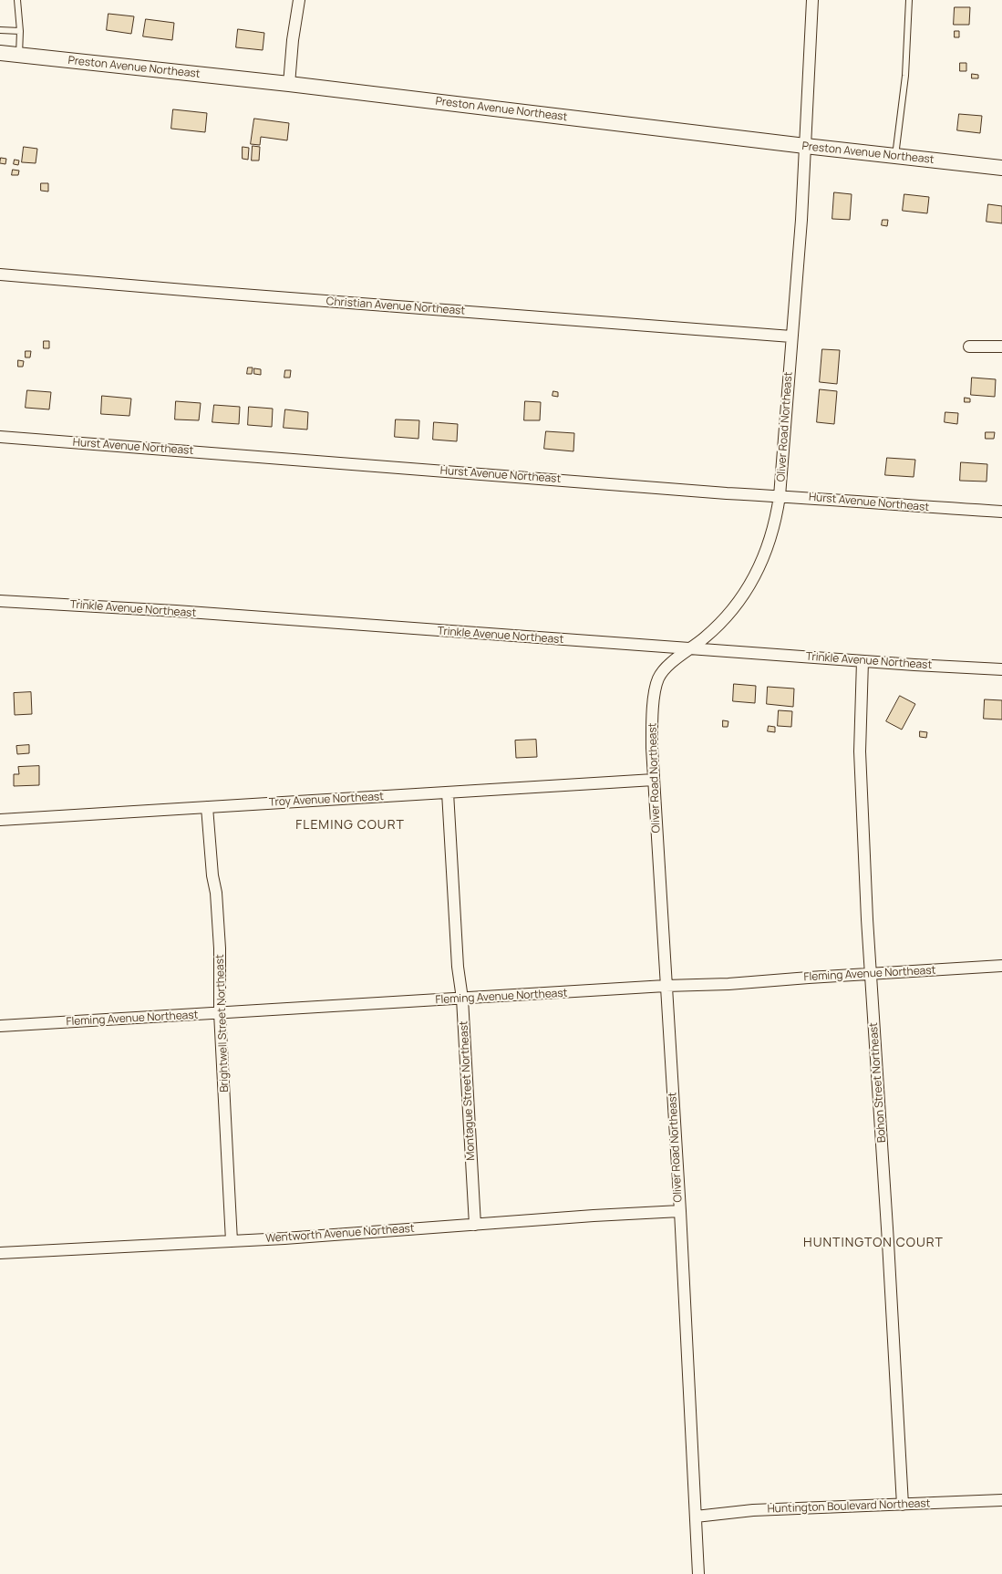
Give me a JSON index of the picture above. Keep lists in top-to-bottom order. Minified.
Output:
{"streets":{"street":["Preston Avenue Northeast","Christian Avenue Northeast","Oliver Road Northeast","Hurst Avenue Northeast","Trinkle Avenue Northeast","Troy Avenue Northeast","Fleming Avenue Northeast","Brightwell Street Northeast","Bohon Street Northeast","Montague Street Northeast","Wentworth Avenue Northeast","Huntington Boulevard Northeast"]},"crossings":[["Preston Avenue Northeast","Oliver Road Northeast"],["Christian Avenue Northeast","Oliver Road Northeast"],["Oliver Road Northeast","Hurst Avenue Northeast"],["Oliver Road Northeast","Trinkle Avenue Northeast"],["Oliver Road Northeast","Troy Avenue Northeast"],["Oliver Road Northeast","Fleming Avenue Northeast"],["Oliver Road Northeast","Wentworth Avenue Northeast"],["Oliver Road Northeast","Huntington Boulevard Northeast"],["Trinkle Avenue Northeast","Bohon Street Northeast"],["Troy Avenue Northeast","Brightwell Street Northeast"],["Troy Avenue Northeast","Montague Street Northeast"],["Fleming Avenue Northeast","Brightwell Street Northeast"],["Fleming Avenue Northeast","Bohon Street Northeast"],["Fleming Avenue Northeast","Montague Street Northeast"],["Brightwell Street Northeast","Wentworth Avenue Northeast"],["Bohon Street Northeast","Huntington Boulevard Northeast"],["Montague Street Northeast","Wentworth Avenue Northeast"]],"districts":["FLEMING COURT","HUNTINGTON COURT"]}
